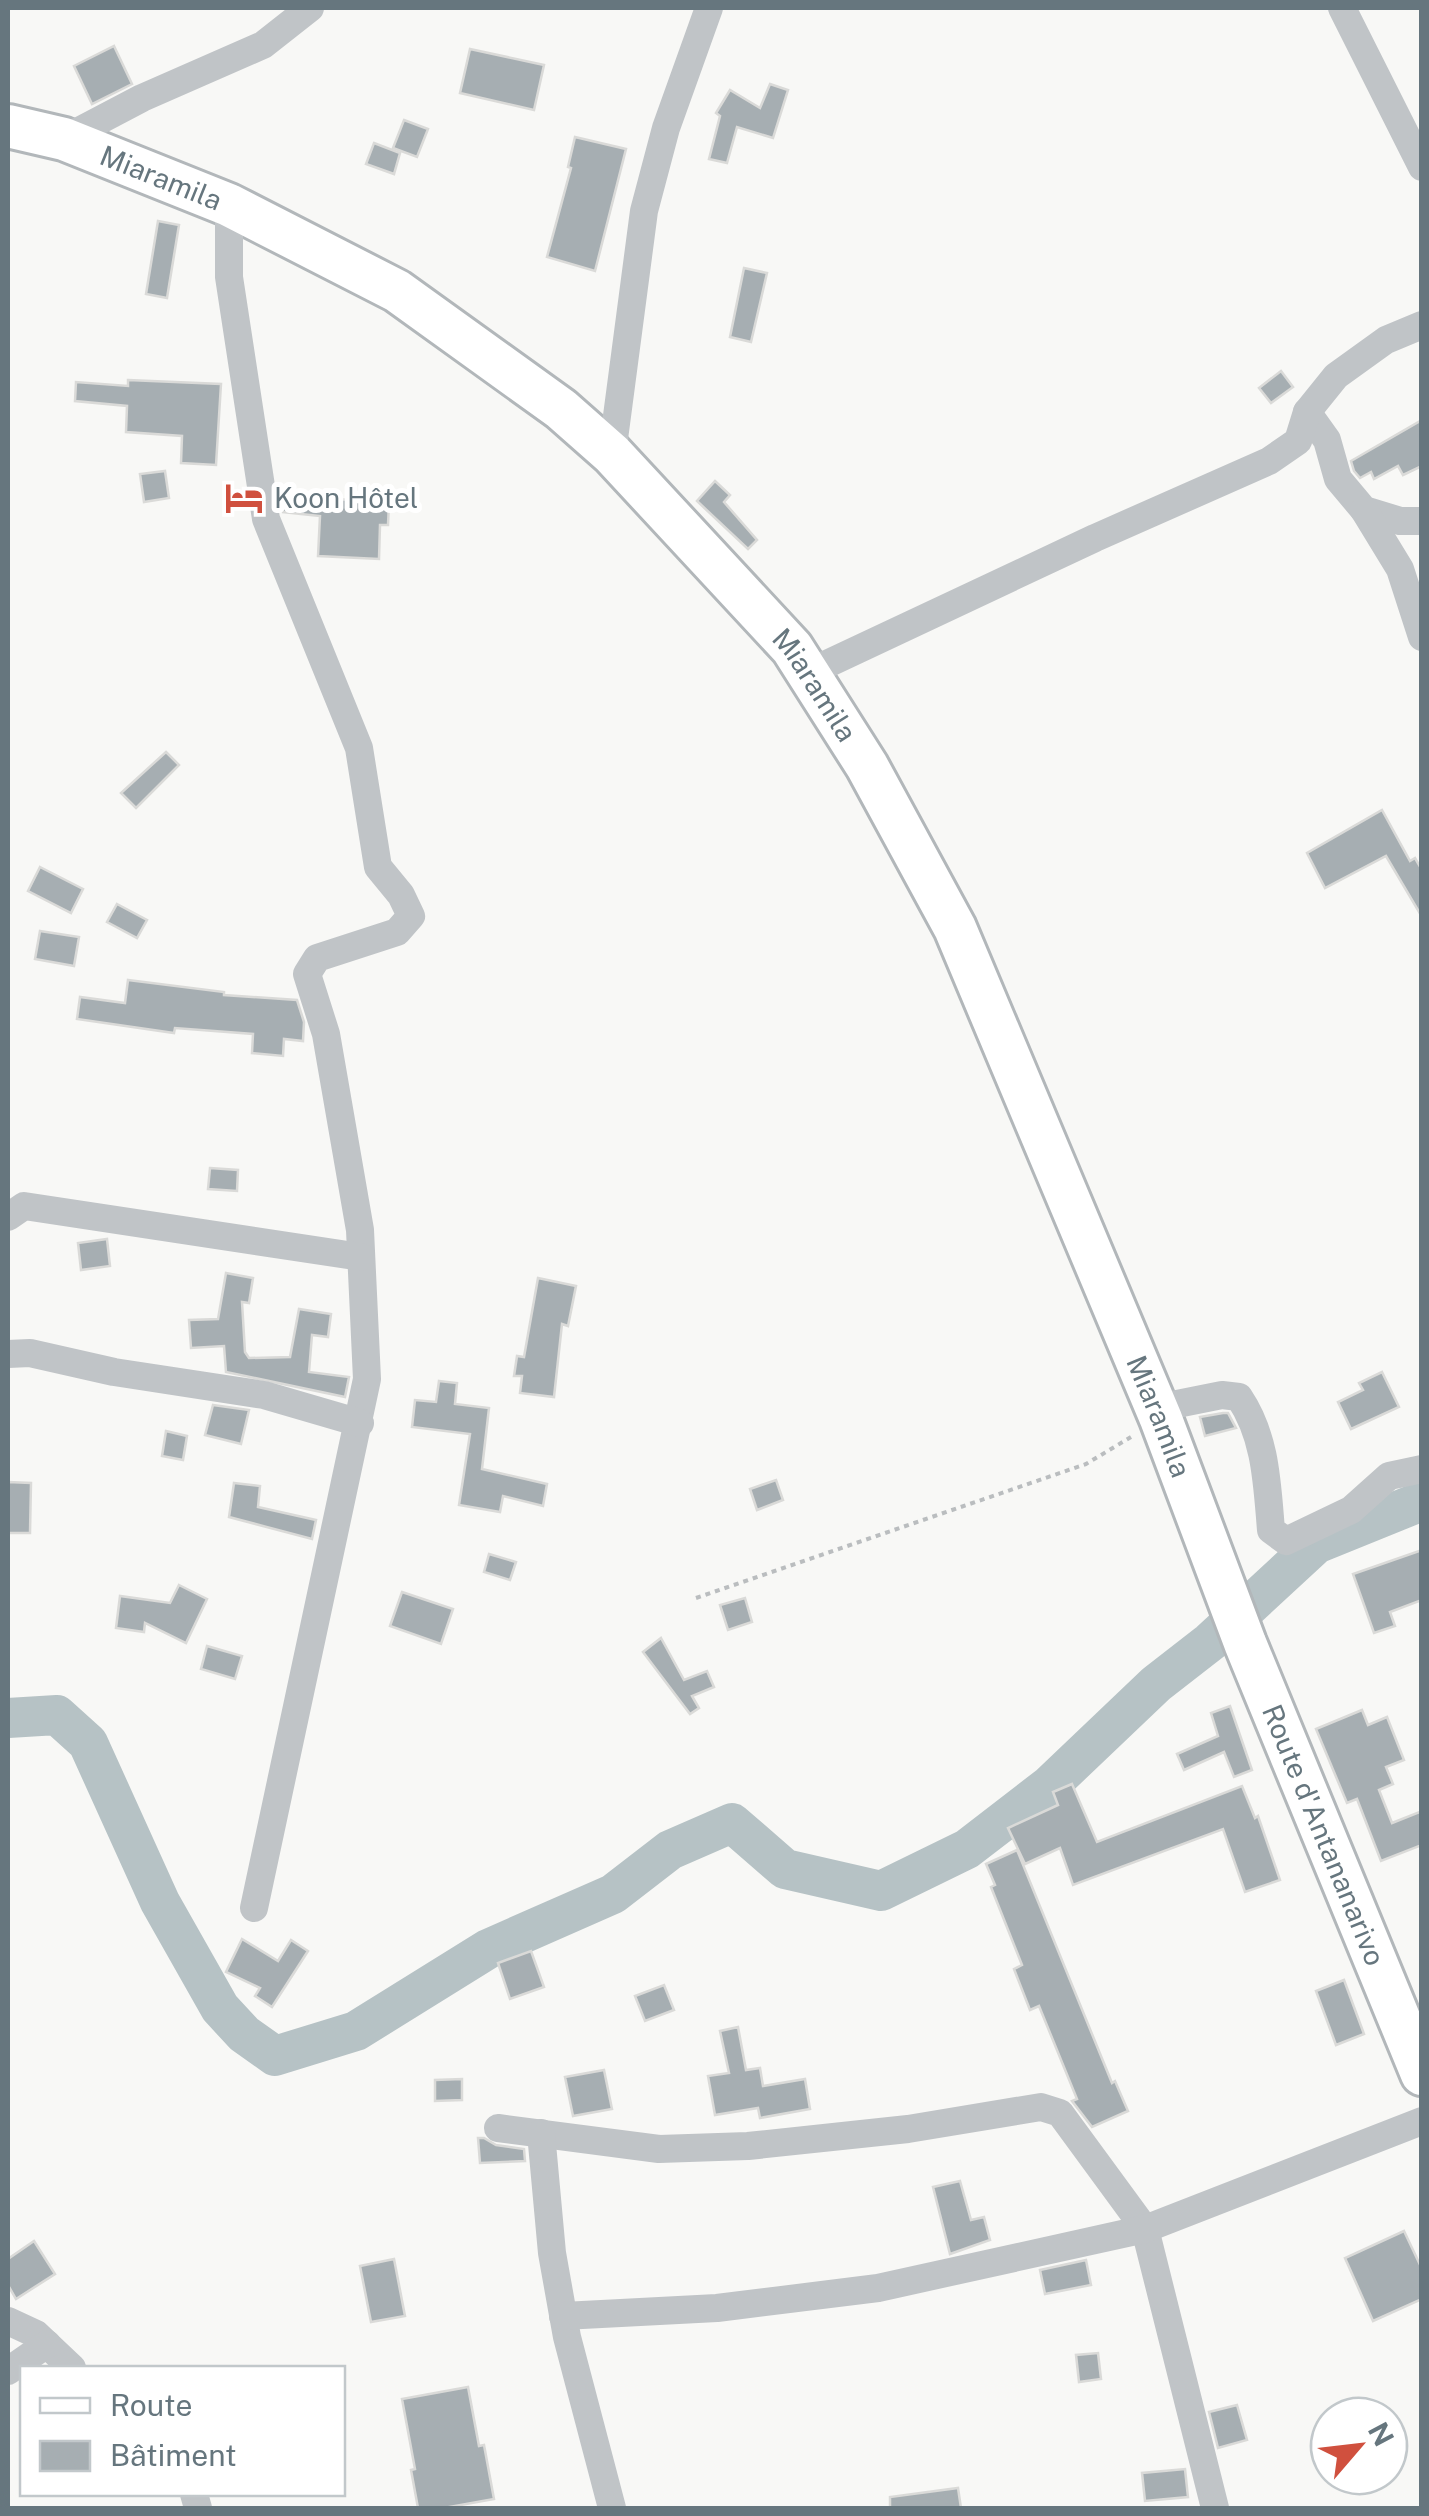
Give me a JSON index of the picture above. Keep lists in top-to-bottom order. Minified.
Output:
{"streets":{"main road":["Miaramila","Route d'Antananarivo"]},"crossings":[["Miaramila","Route d'Antananarivo"]],"places":{"hotel":["Koon Hôtel"]},"legend":["Route","Bâtiment"],"north":"top right"}
